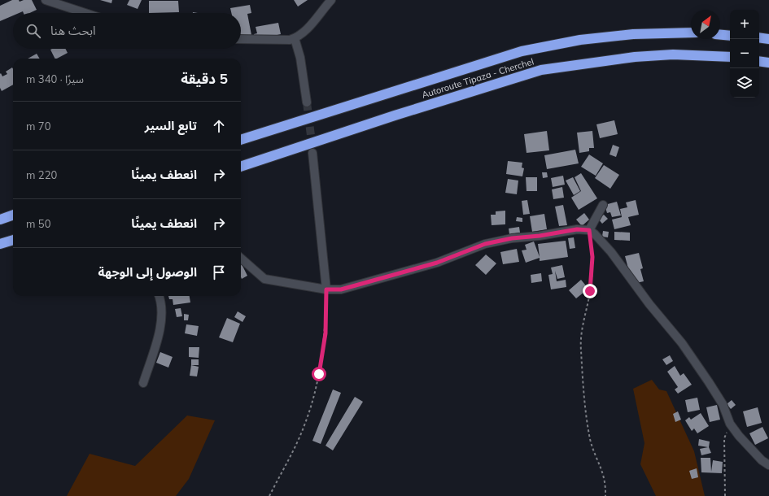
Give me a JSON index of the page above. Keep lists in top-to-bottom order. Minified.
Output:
{"streets":{"highway":["Autoroute Tipaza - Cherchel"]},"north":"top right","page":{"map_buttons":["+","−"],"search":"ابحث هنا","heading":["5 دقيقة","سيرًا · 340 m"],"list":[["تابع السير","70 m"],["انعطف يمينًا","220 m"],["انعطف يمينًا","50 m"],"الوصول إلى الوجهة"]}}
